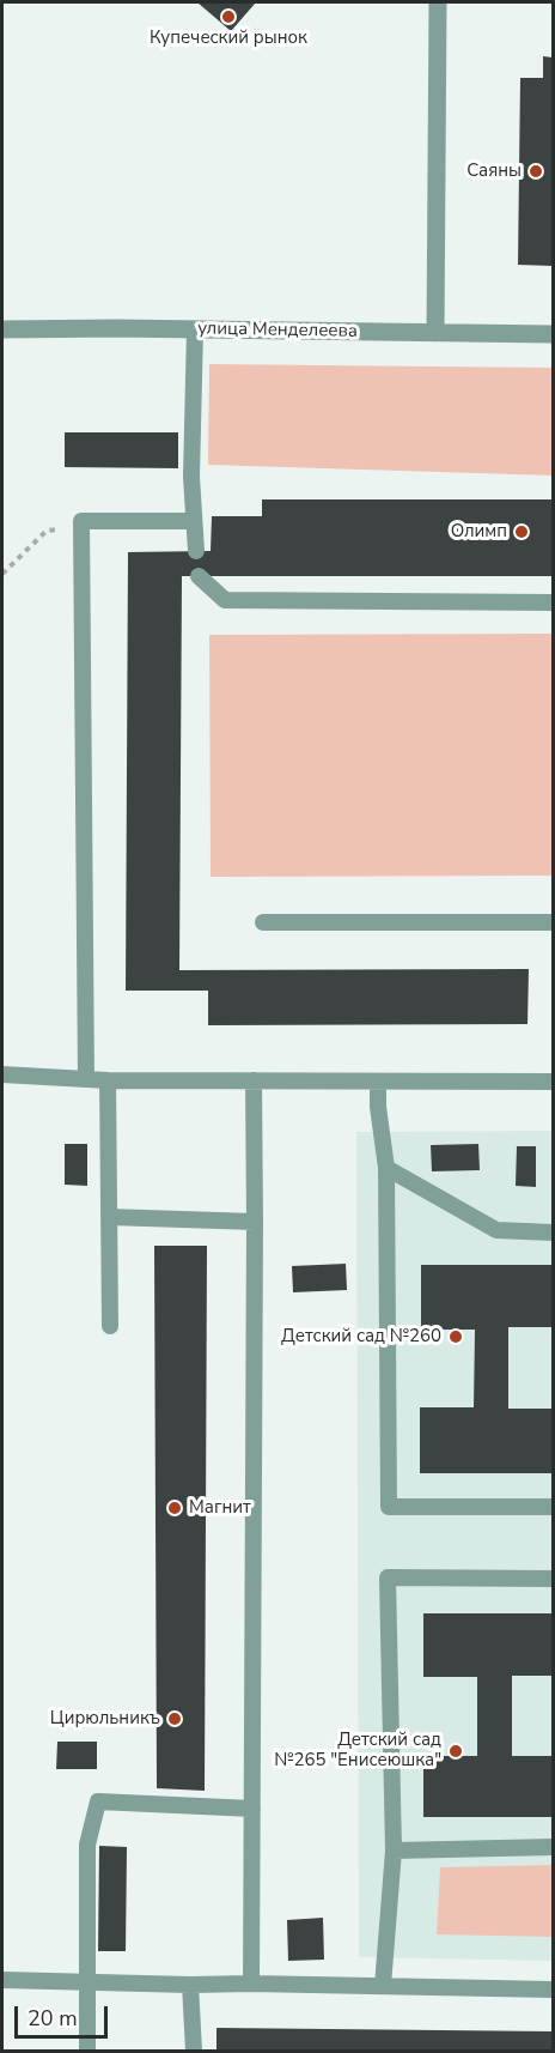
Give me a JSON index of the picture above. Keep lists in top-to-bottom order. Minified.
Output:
{"streets":{"street":["улица Менделеева"]},"places":["Купеческий рынок","Саяны","Олимп","Детский сад №260","Магнит","Цирюльникъ","Детский сад №265 \"Енисеюшка\""],"scale_bar":"20 m"}
